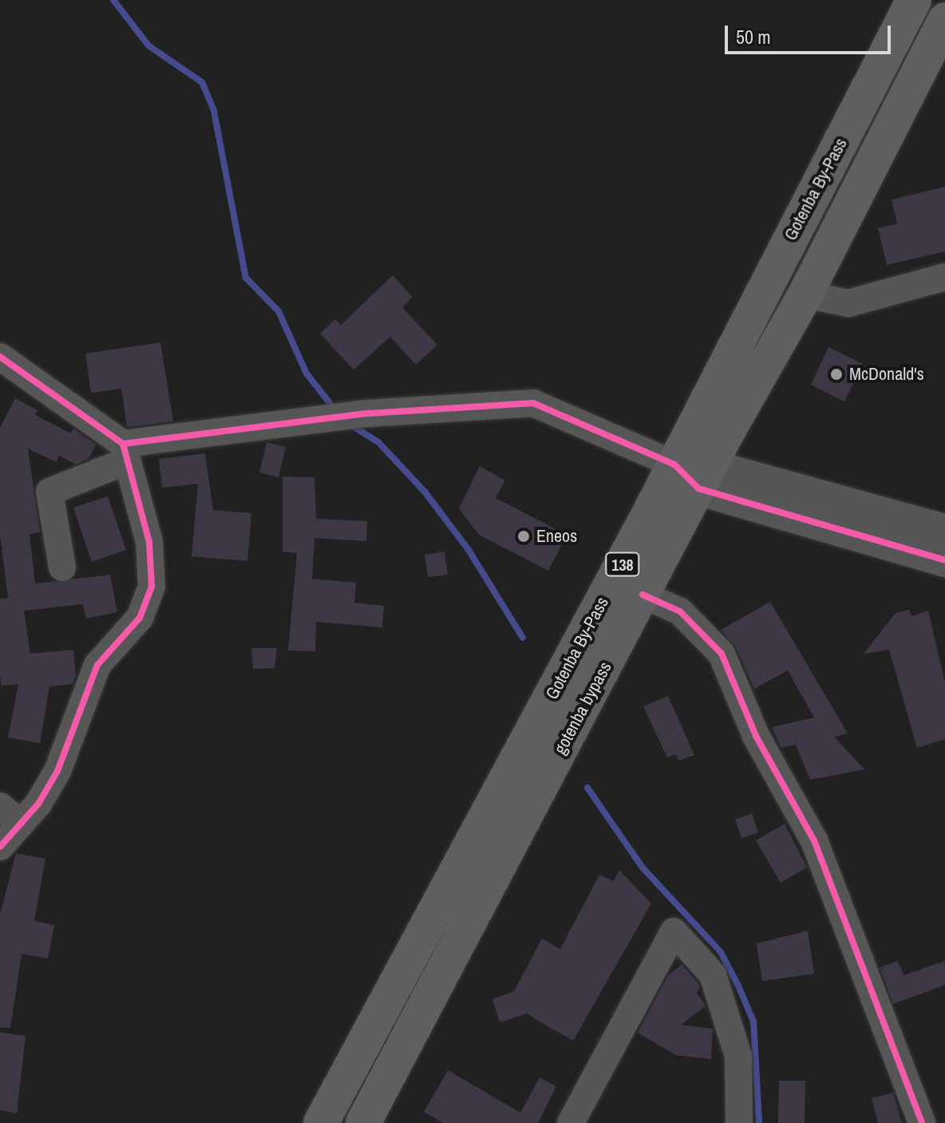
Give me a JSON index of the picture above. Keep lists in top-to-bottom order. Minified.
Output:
{"streets":{"highway":["Gotenba By-Pass","138","gotenba bypass"]},"crossings":[["Gotenba By-Pass","gotenba bypass"],["138","gotenba bypass"]],"places":["McDonald's","Eneos"],"scale_bar":"50 m"}
